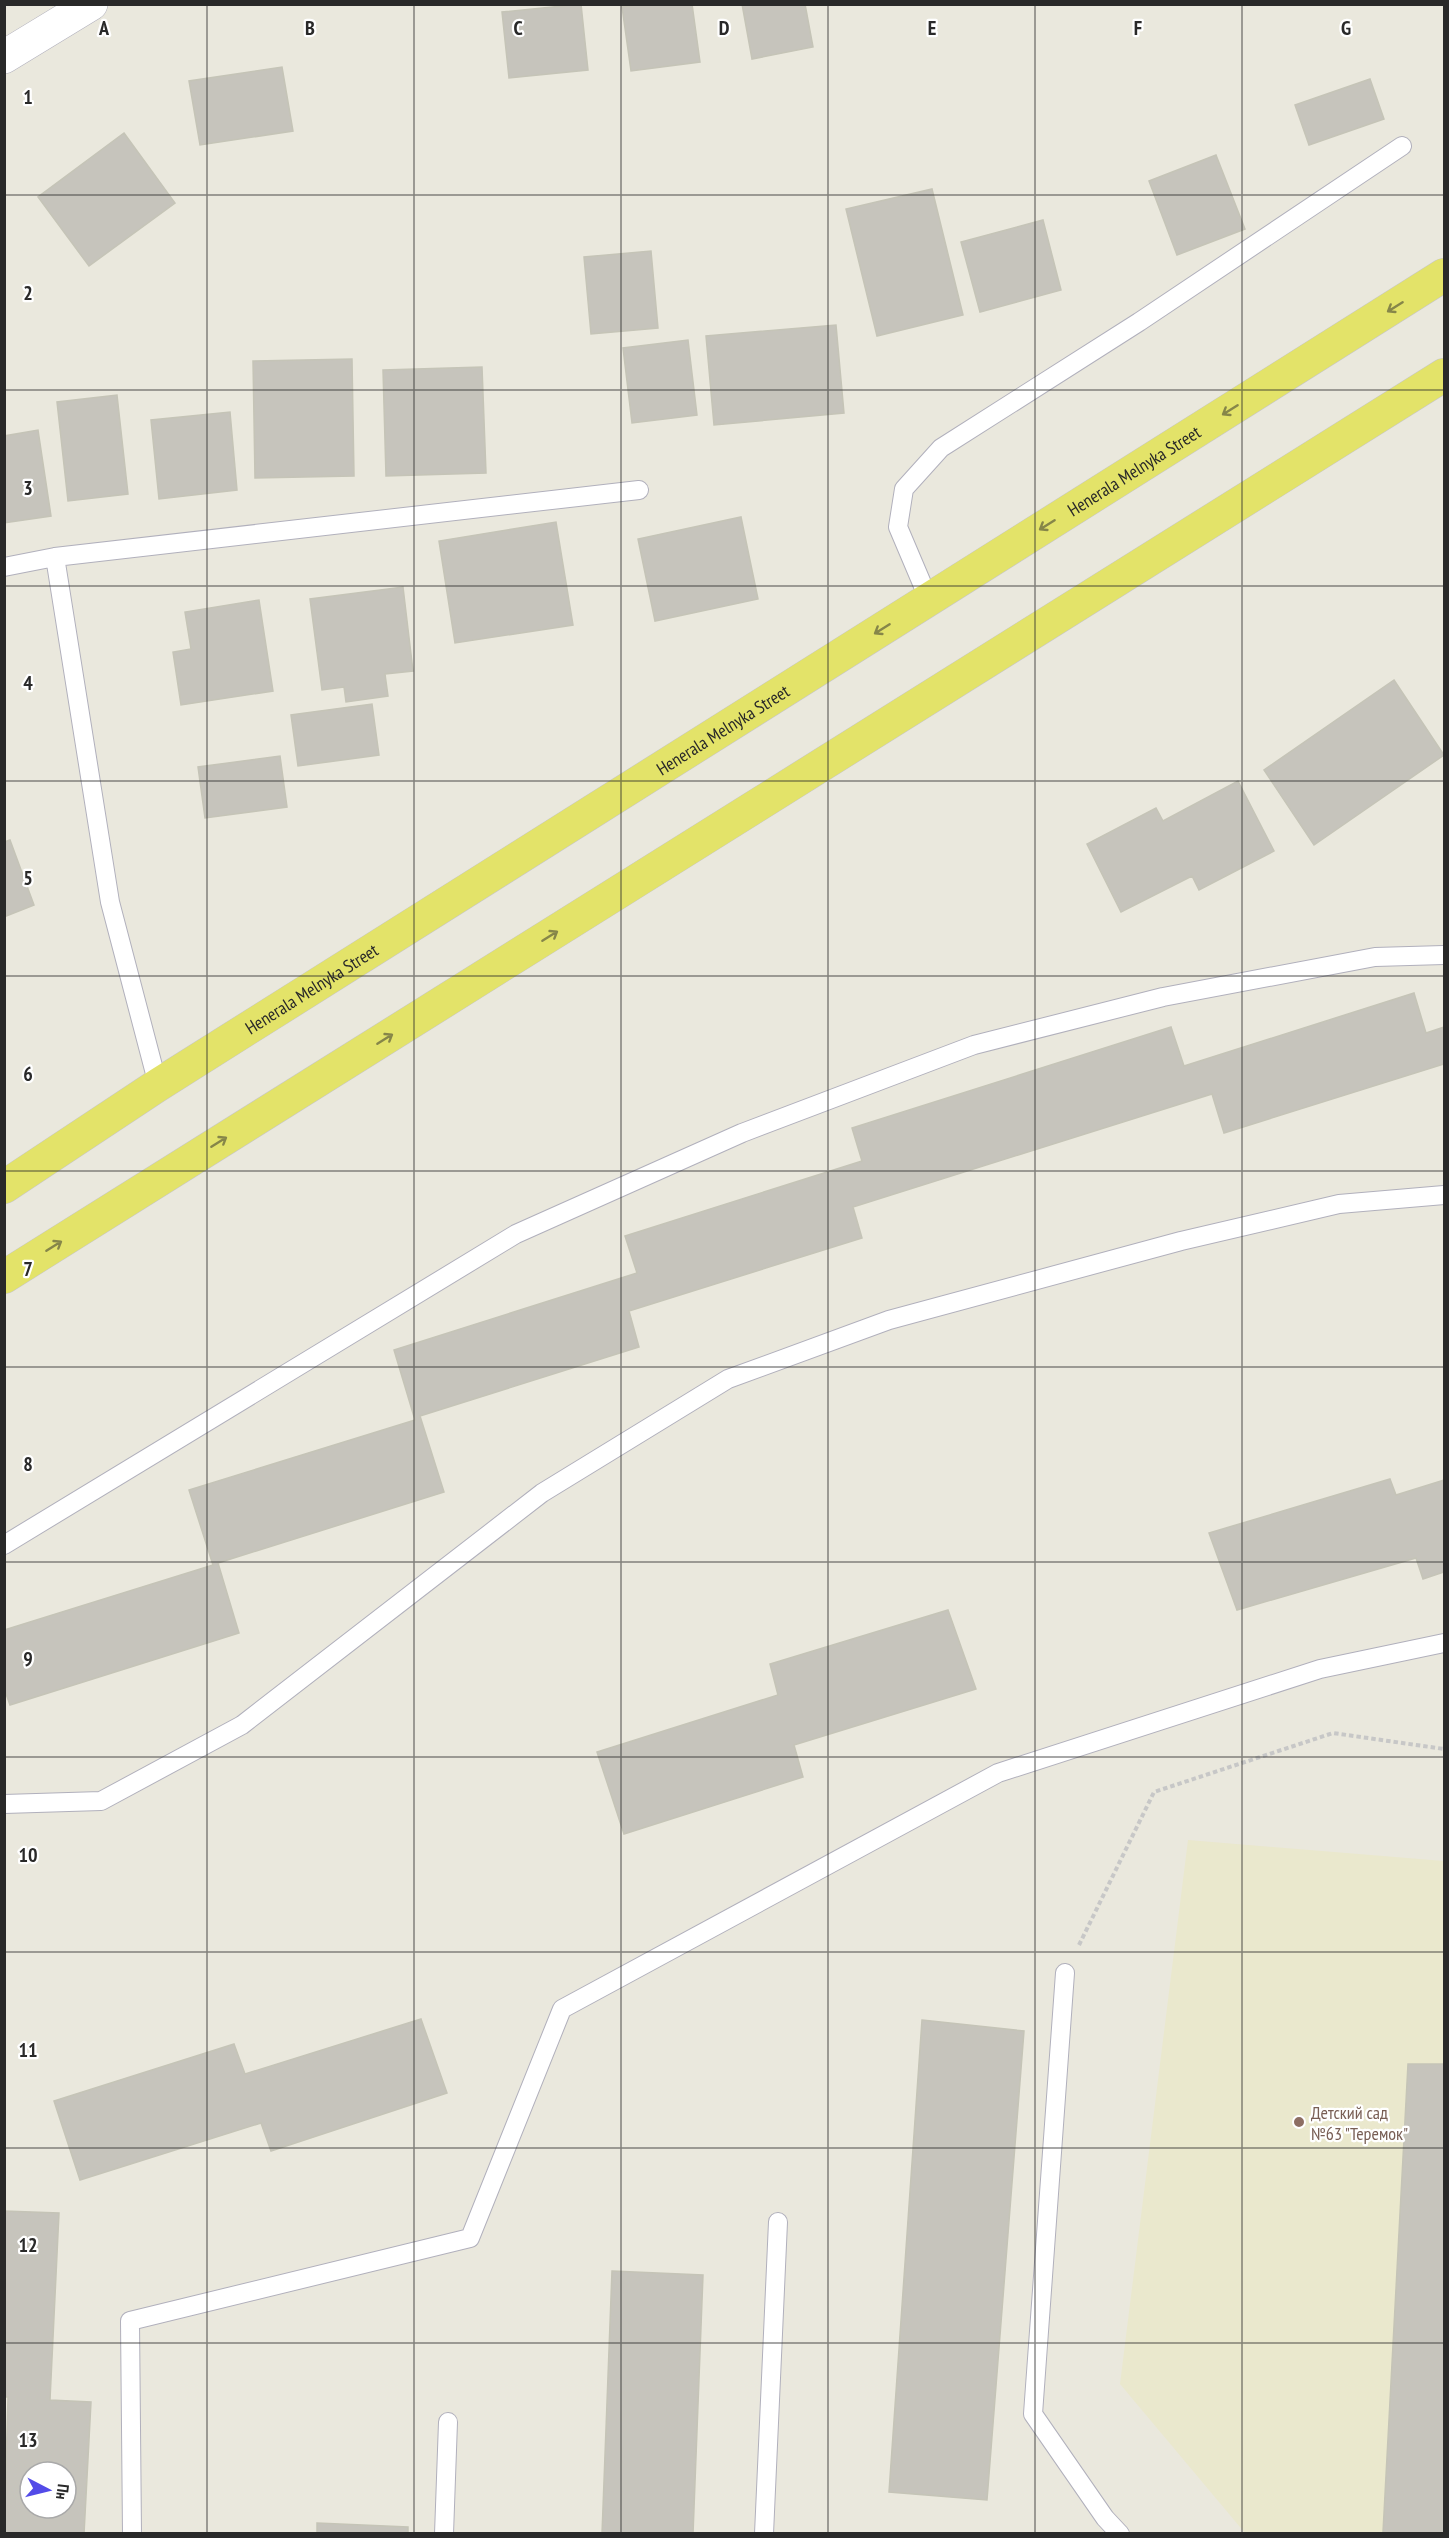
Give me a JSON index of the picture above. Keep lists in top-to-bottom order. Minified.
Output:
{"streets":{"main road":["Henerala Melnyka Street"]},"places":["Детский сад №63 \"Теремок\""],"north":"right","grid":{"columns":["A","B","C","D","E","F","G"],"rows":["1","2","3","4","5","6","7","8","9","10","11","12","13"]}}
